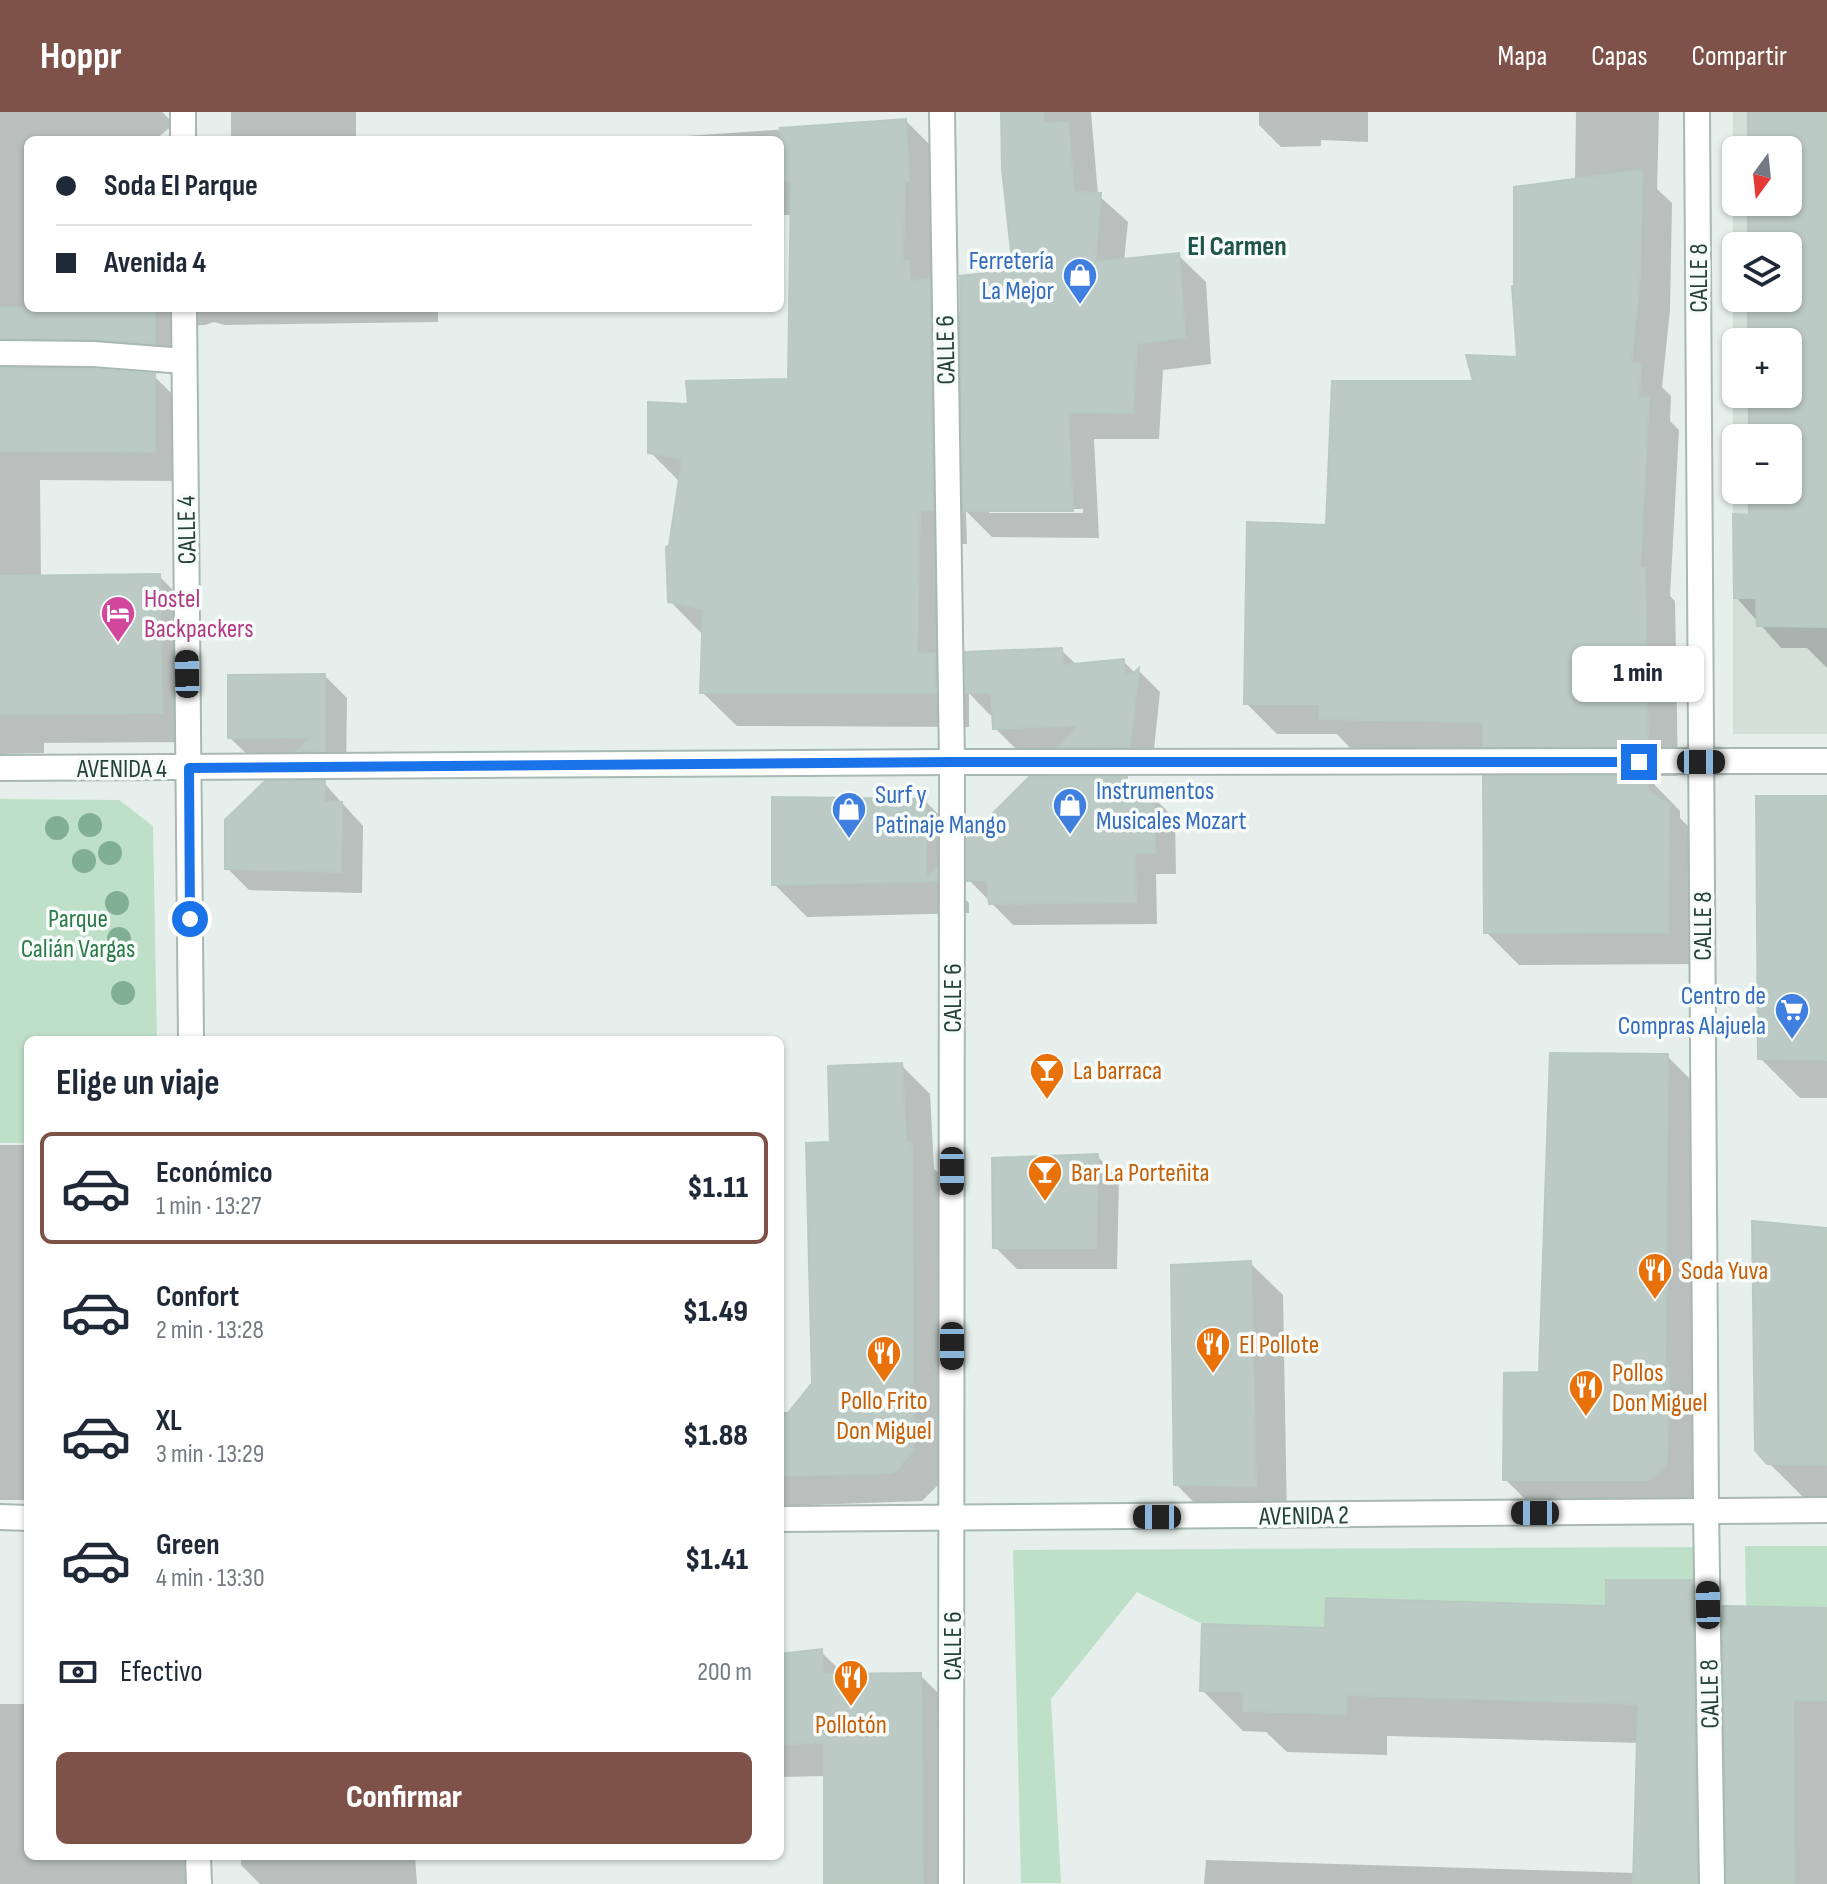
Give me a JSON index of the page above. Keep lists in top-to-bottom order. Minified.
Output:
{"streets":{"street":["CALLE 8","CALLE 6","CALLE 4","AVENIDA 4","AVENIDA 2"]},"crossings":[["CALLE 8","AVENIDA 4"],["CALLE 8","AVENIDA 2"],["CALLE 6","AVENIDA 4"],["CALLE 6","AVENIDA 2"],["CALLE 4","AVENIDA 4"]],"districts":["El Carmen"],"parks":["Parque Calián Vargas"],"places":{"shop":["Ferretería La Mejor","Instrumentos Musicales Mozart","Surf y Patinaje Mango"],"hotel":["Hostel Backpackers"],"supermarket":["Centro de Compras Alajuela"],"bar":["La barraca","Bar La Porteñita"],"restaurant":["Soda Yuva","El Pollote","Pollo Frito Don Miguel","Pollos Don Miguel","Pollotón"]},"north":"bottom","page":{"header":"Hoppr","nav":["Mapa","Capas","Compartir"],"map_buttons":["+","−"],"banner":["Soda El Parque","Avenida 4"],"bubble":"1 min","heading":"Elige un viaje","list":[{"name":"Económico","note":"1 min · 13:27","value":"$1.11"},{"name":"Confort","note":"2 min · 13:28","value":"$1.49"},{"name":"XL","note":"3 min · 13:29","value":"$1.88"},{"name":"Green","note":"4 min · 13:30","value":"$1.41"}],"pay":["Efectivo","200 m"],"buttons":"Confirmar"}}
